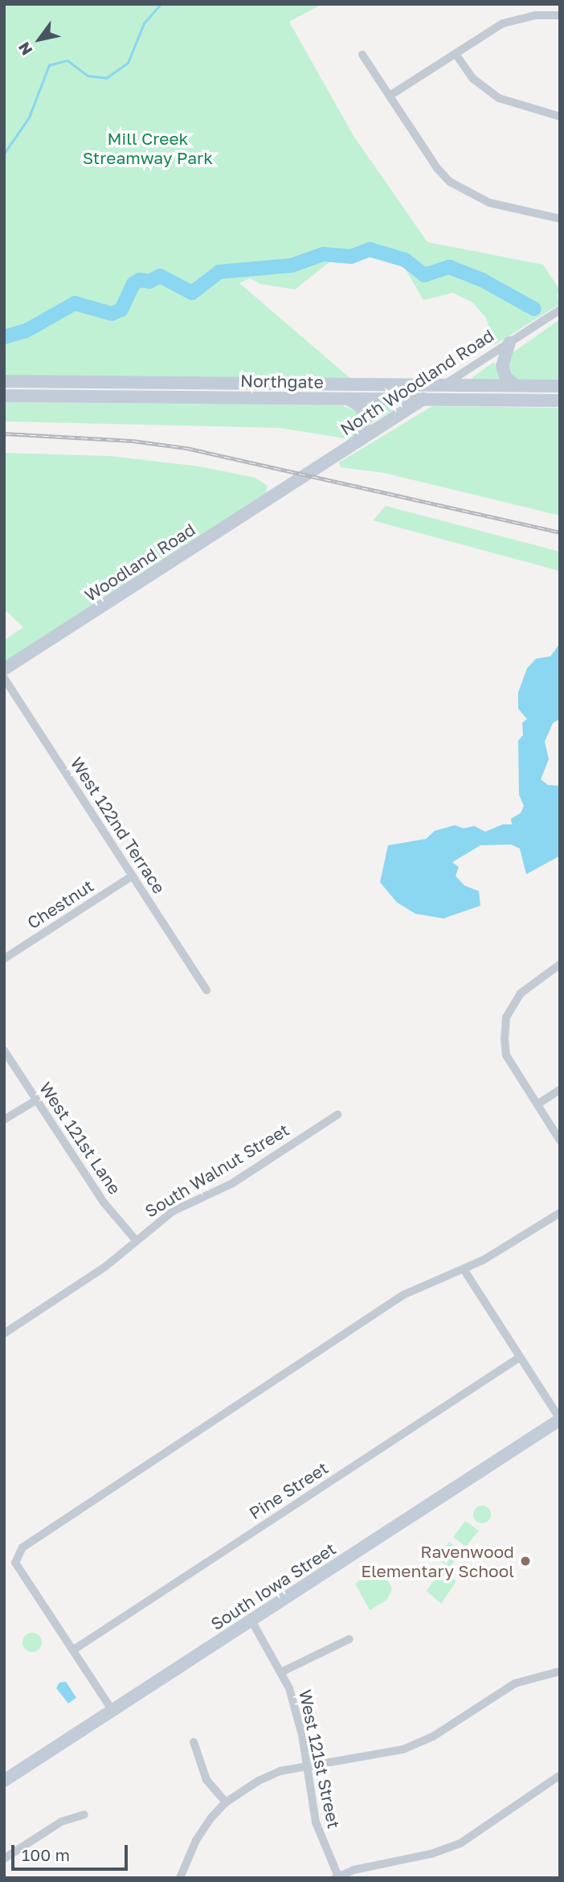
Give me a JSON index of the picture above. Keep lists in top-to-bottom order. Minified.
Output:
{"streets":{"main road":["Northgate","North Woodland Road","Woodland Road","South Iowa Street"],"street":["West 122nd Terrace","Chestnut","West 121st Lane","South Walnut Street","Pine Street","West 121st Street"]},"crossings":[["Northgate","North Woodland Road"],["North Woodland Road","Woodland Road"],["West 122nd Terrace","Chestnut"],["West 121st Lane","South Walnut Street"],["South Iowa Street","West 121st Street"]],"parks":["Mill Creek Streamway Park"],"places":["Ravenwood Elementary School"],"scale_bar":"100 m","north":"bottom left"}
